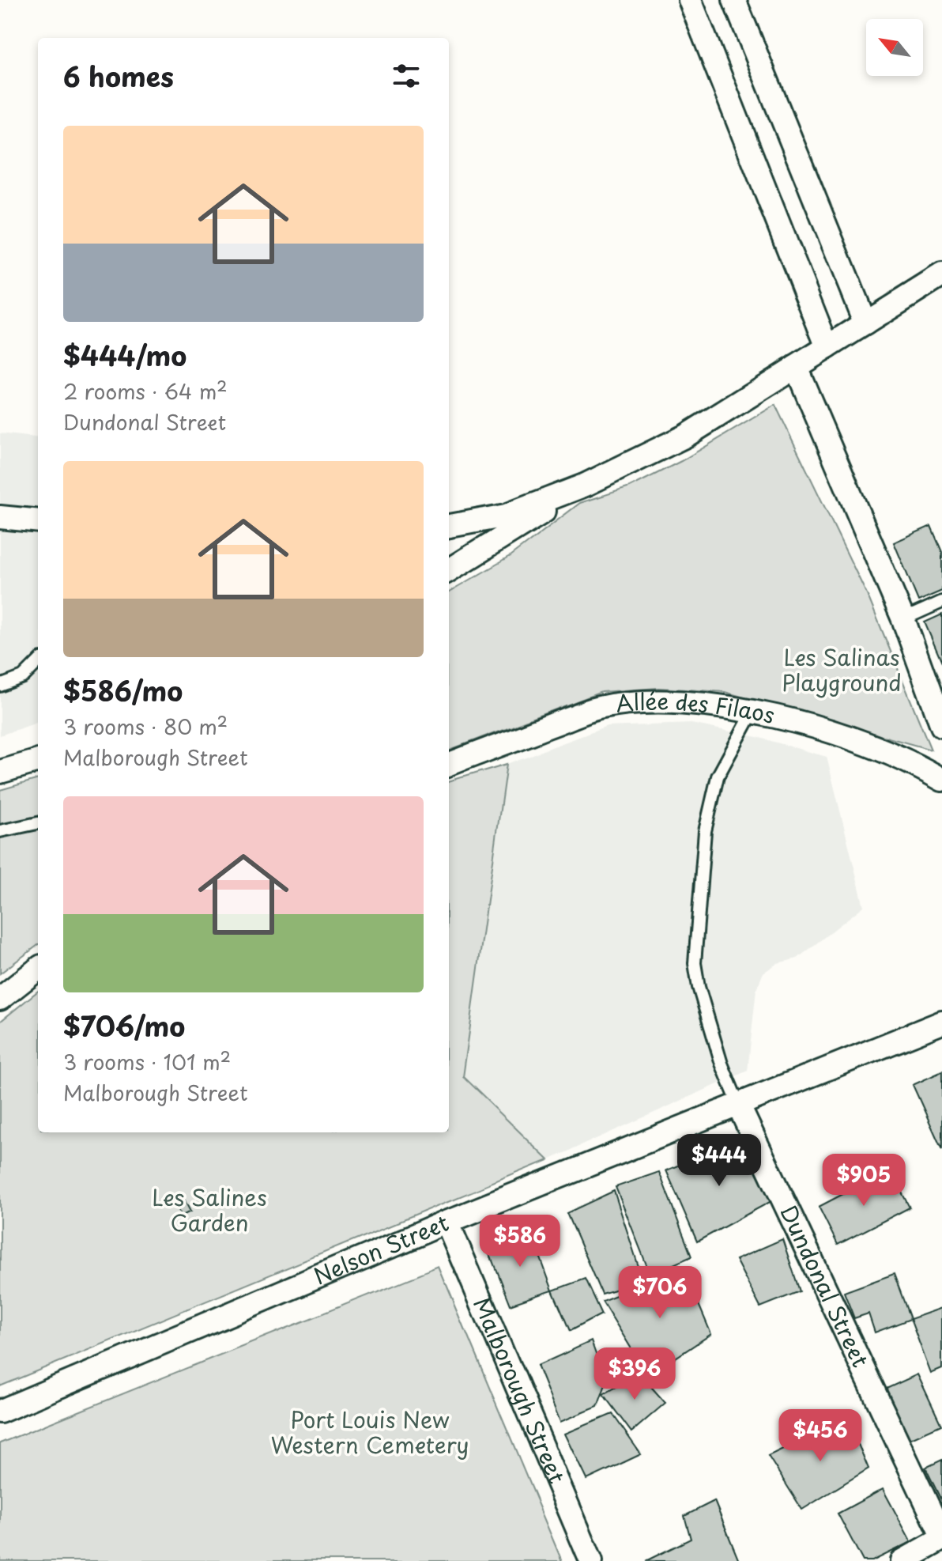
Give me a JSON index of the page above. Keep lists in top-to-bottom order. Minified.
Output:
{"streets":{"street":["Allée des Filaos","Nelson Street","Dundonal Street","Malborough Street"]},"crossings":[["Nelson Street","Dundonal Street"],["Nelson Street","Malborough Street"]],"parks":["Les Salinas Playground","Les Salines Garden","Port Louis New Western Cemetery"],"north":"top left","page":{"heading":"6 homes","list":[{"name":"$444/mo","note":"2 rooms · 64 m² · Dundonal Street"},{"name":"$586/mo","note":"3 rooms · 80 m² · Malborough Street"},{"name":"$706/mo","note":"3 rooms · 101 m² · Malborough Street"}],"price":["$444","$905","$586","$706","$396","$456"]}}
